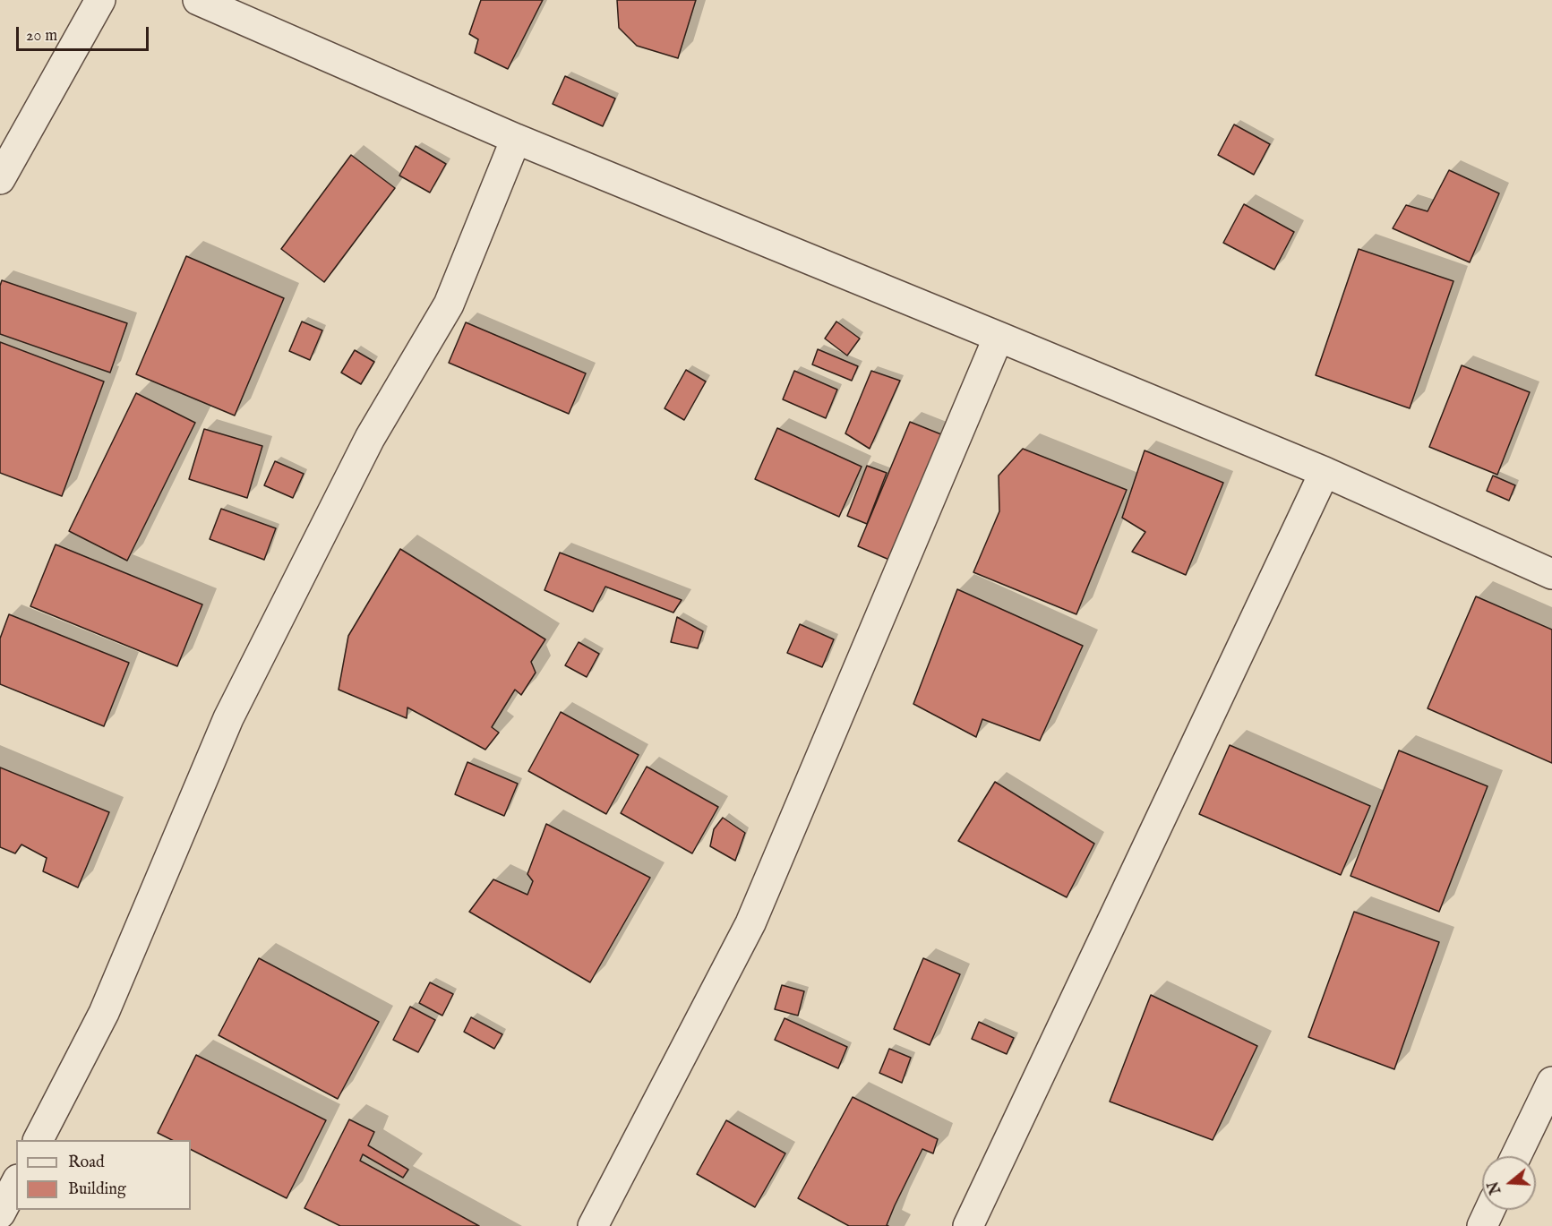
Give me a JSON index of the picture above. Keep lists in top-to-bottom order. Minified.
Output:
{"legend":["Road","Building"],"scale_bar":"20 m","north":"left"}
